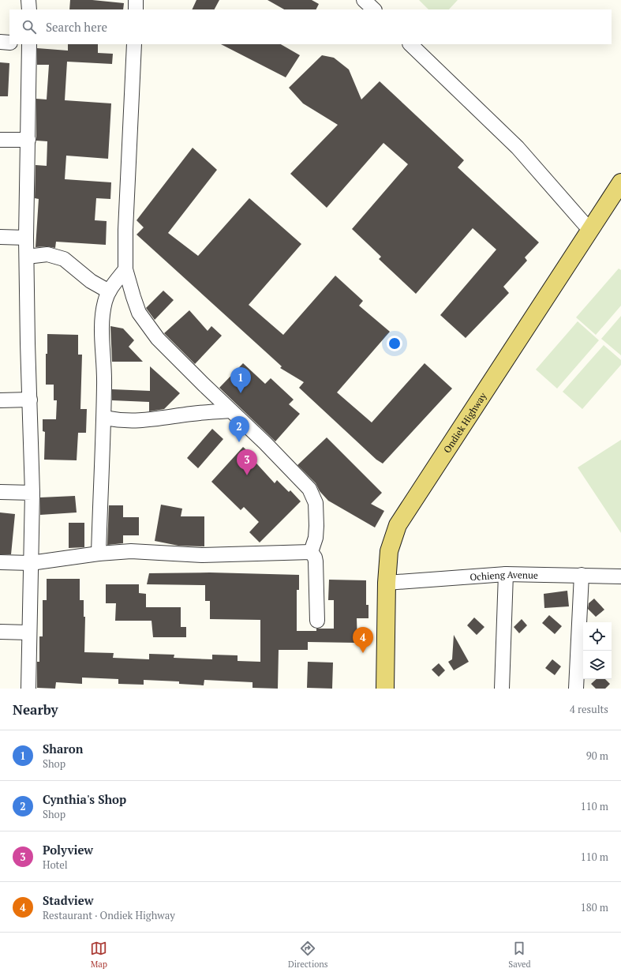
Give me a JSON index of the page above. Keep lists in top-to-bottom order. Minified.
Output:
{"streets":{"main road":["Ondiek Highway"],"street":["Ochieng Avenue"]},"crossings":[["Ondiek Highway","Ochieng Avenue"]],"page":{"search":"Search here","pins":["1","2","3","4"],"heading":["Nearby","4 results"],"list":[{"mark":"1","name":"Sharon","note":"Shop","value":"90 m"},{"mark":"2","name":"Cynthia's Shop","note":"Shop","value":"110 m"},{"mark":"3","name":"Polyview","note":"Hotel","value":"110 m"},{"mark":"4","name":"Stadview","note":"Restaurant · Ondiek Highway","value":"180 m"}],"nav":["Map","Directions","Saved"]}}
